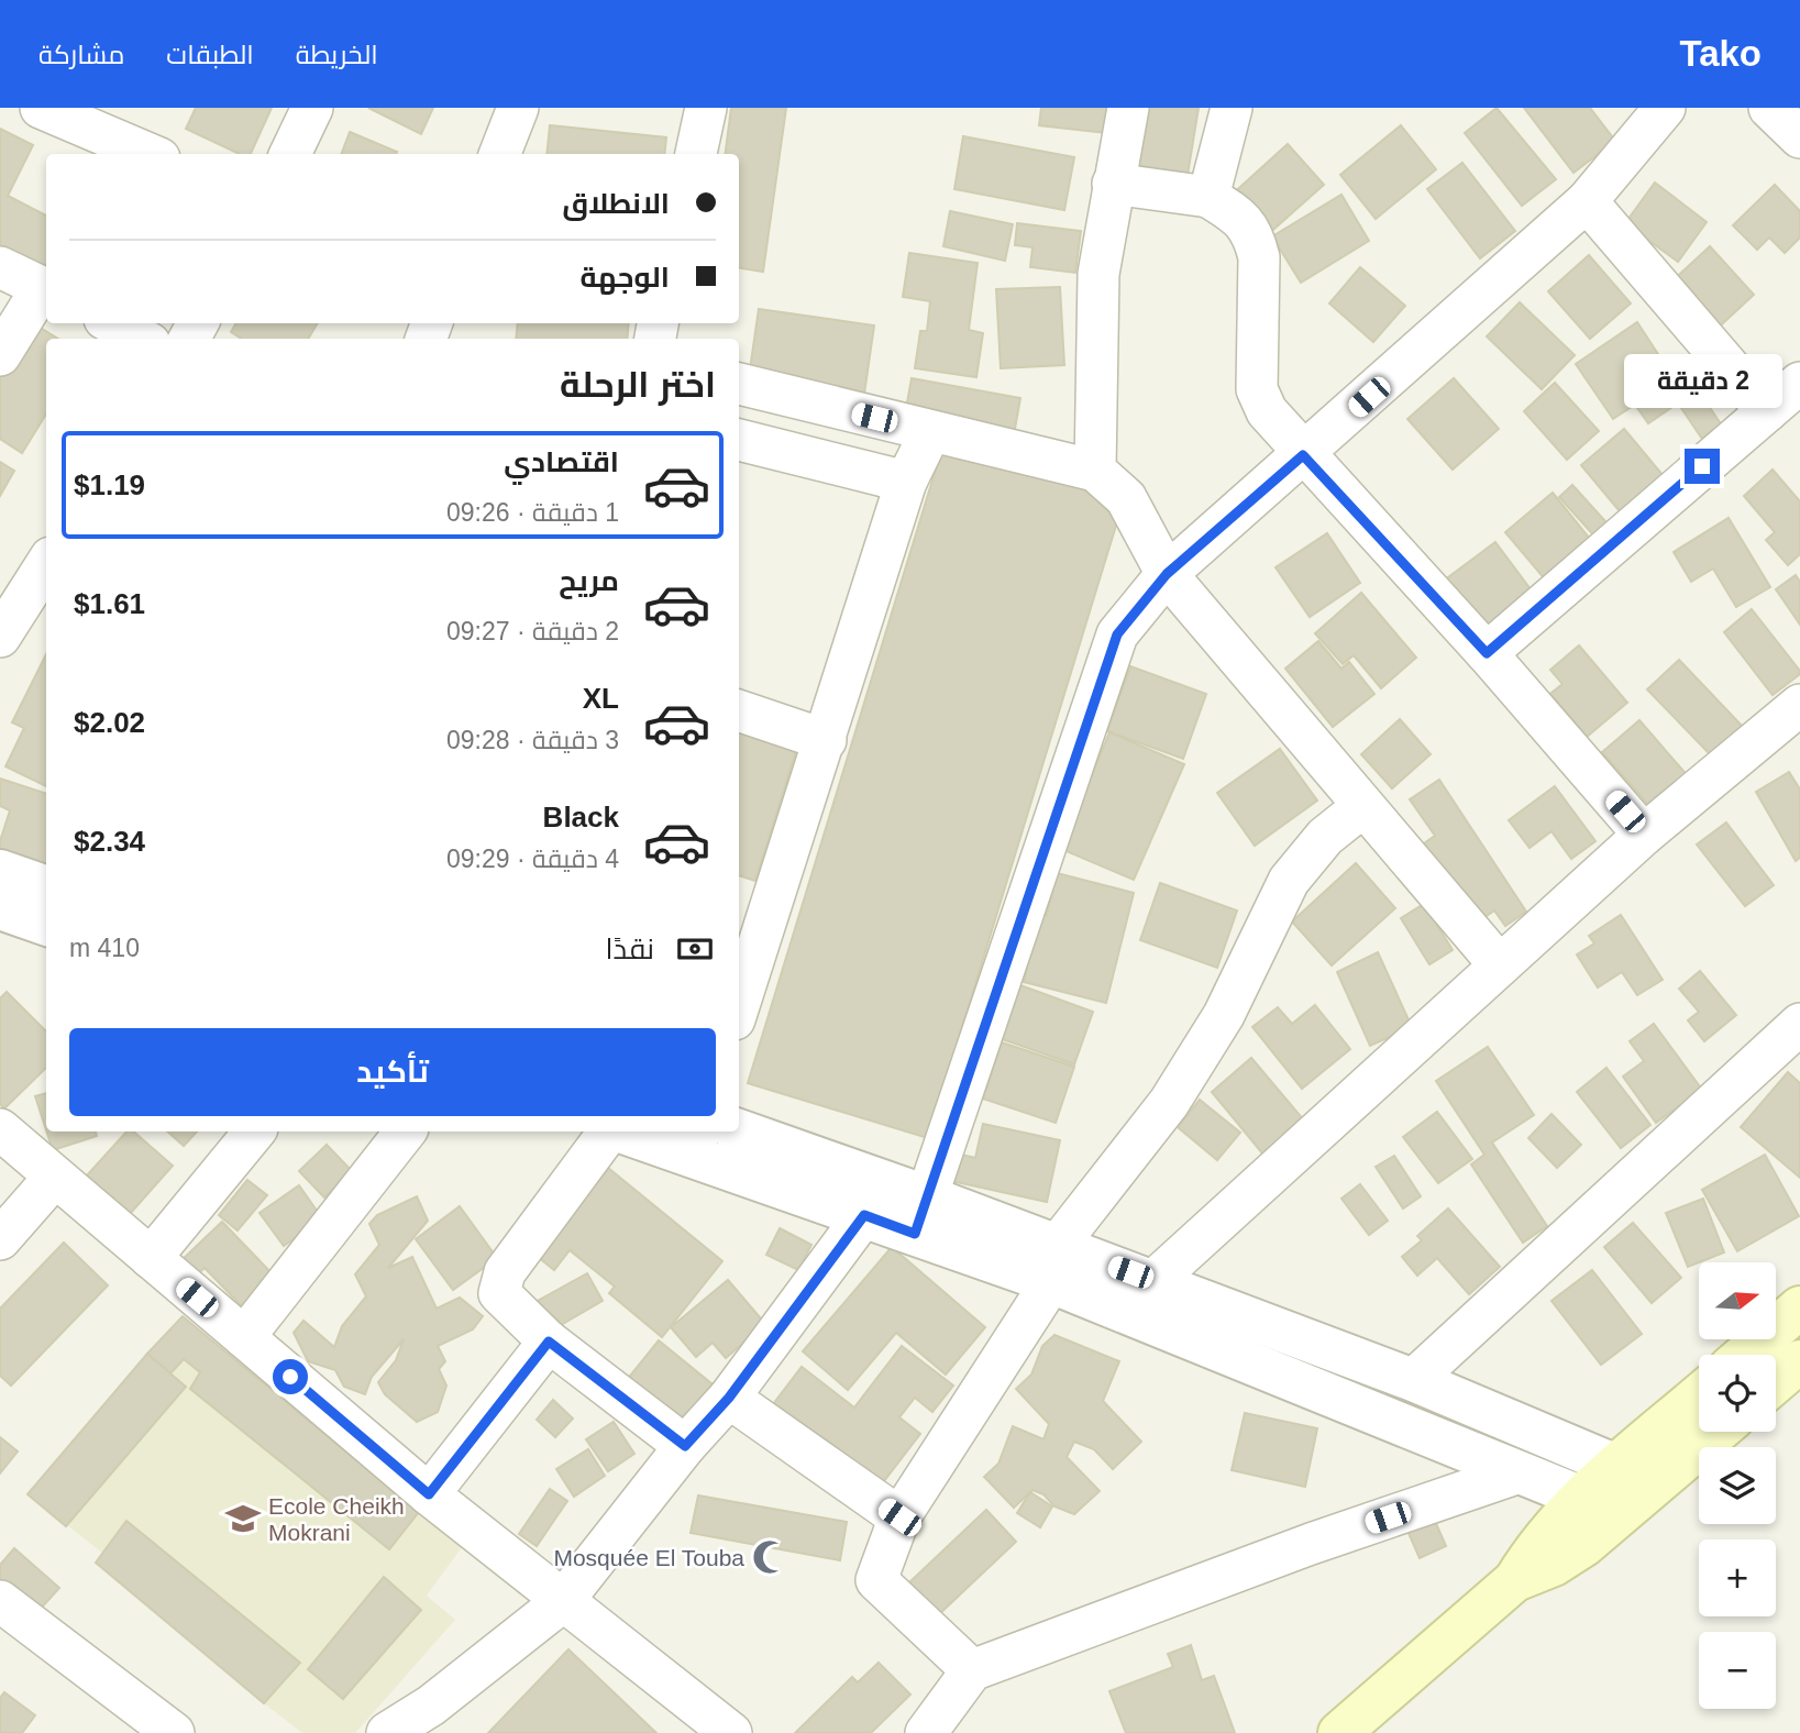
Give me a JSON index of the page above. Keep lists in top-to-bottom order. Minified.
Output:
{"places":{"school or university":["Ecole Cheikh Mokrani"],"mosque":["Mosquée El Touba"]},"north":"right","page":{"header":"Tako","nav":["الخريطة","الطبقات","مشاركة"],"banner":["الانطلاق","الوجهة"],"heading":"اختر الرحلة","bubble":"2 دقيقة","list":[{"name":"اقتصادي","note":"1 دقيقة · 09:26","value":"$1.19"},{"name":"مريح","note":"2 دقيقة · 09:27","value":"$1.61"},{"name":"XL","note":"3 دقيقة · 09:28","value":"$2.02"},{"name":"Black","note":"4 دقيقة · 09:29","value":"$2.34"}],"pay":["نقدًا","410 m"],"buttons":"تأكيد","map_buttons":["+","−"]}}
